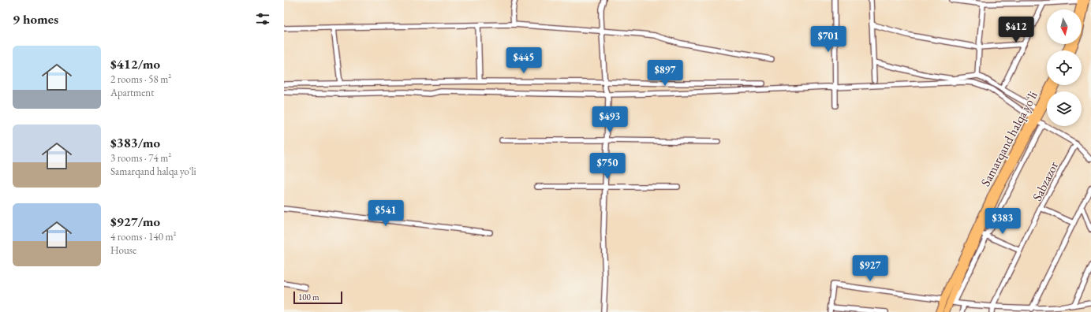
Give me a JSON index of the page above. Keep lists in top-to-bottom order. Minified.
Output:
{"streets":{"highway":["Samarqand halqa yoʻli"],"street":["Sabzazor"]},"scale_bar":"100 m","north":"bottom","page":{"heading":"9 homes","price":["$412","$701","$445","$897","$493","$750","$541","$383","$927"],"list":[{"name":"$412/mo","note":"2 rooms · 58 m² · Apartment"},{"name":"$383/mo","note":"3 rooms · 74 m² · Samarqand halqa yoʻli"},{"name":"$927/mo","note":"4 rooms · 140 m² · House"}],"scale":"100 m"}}
